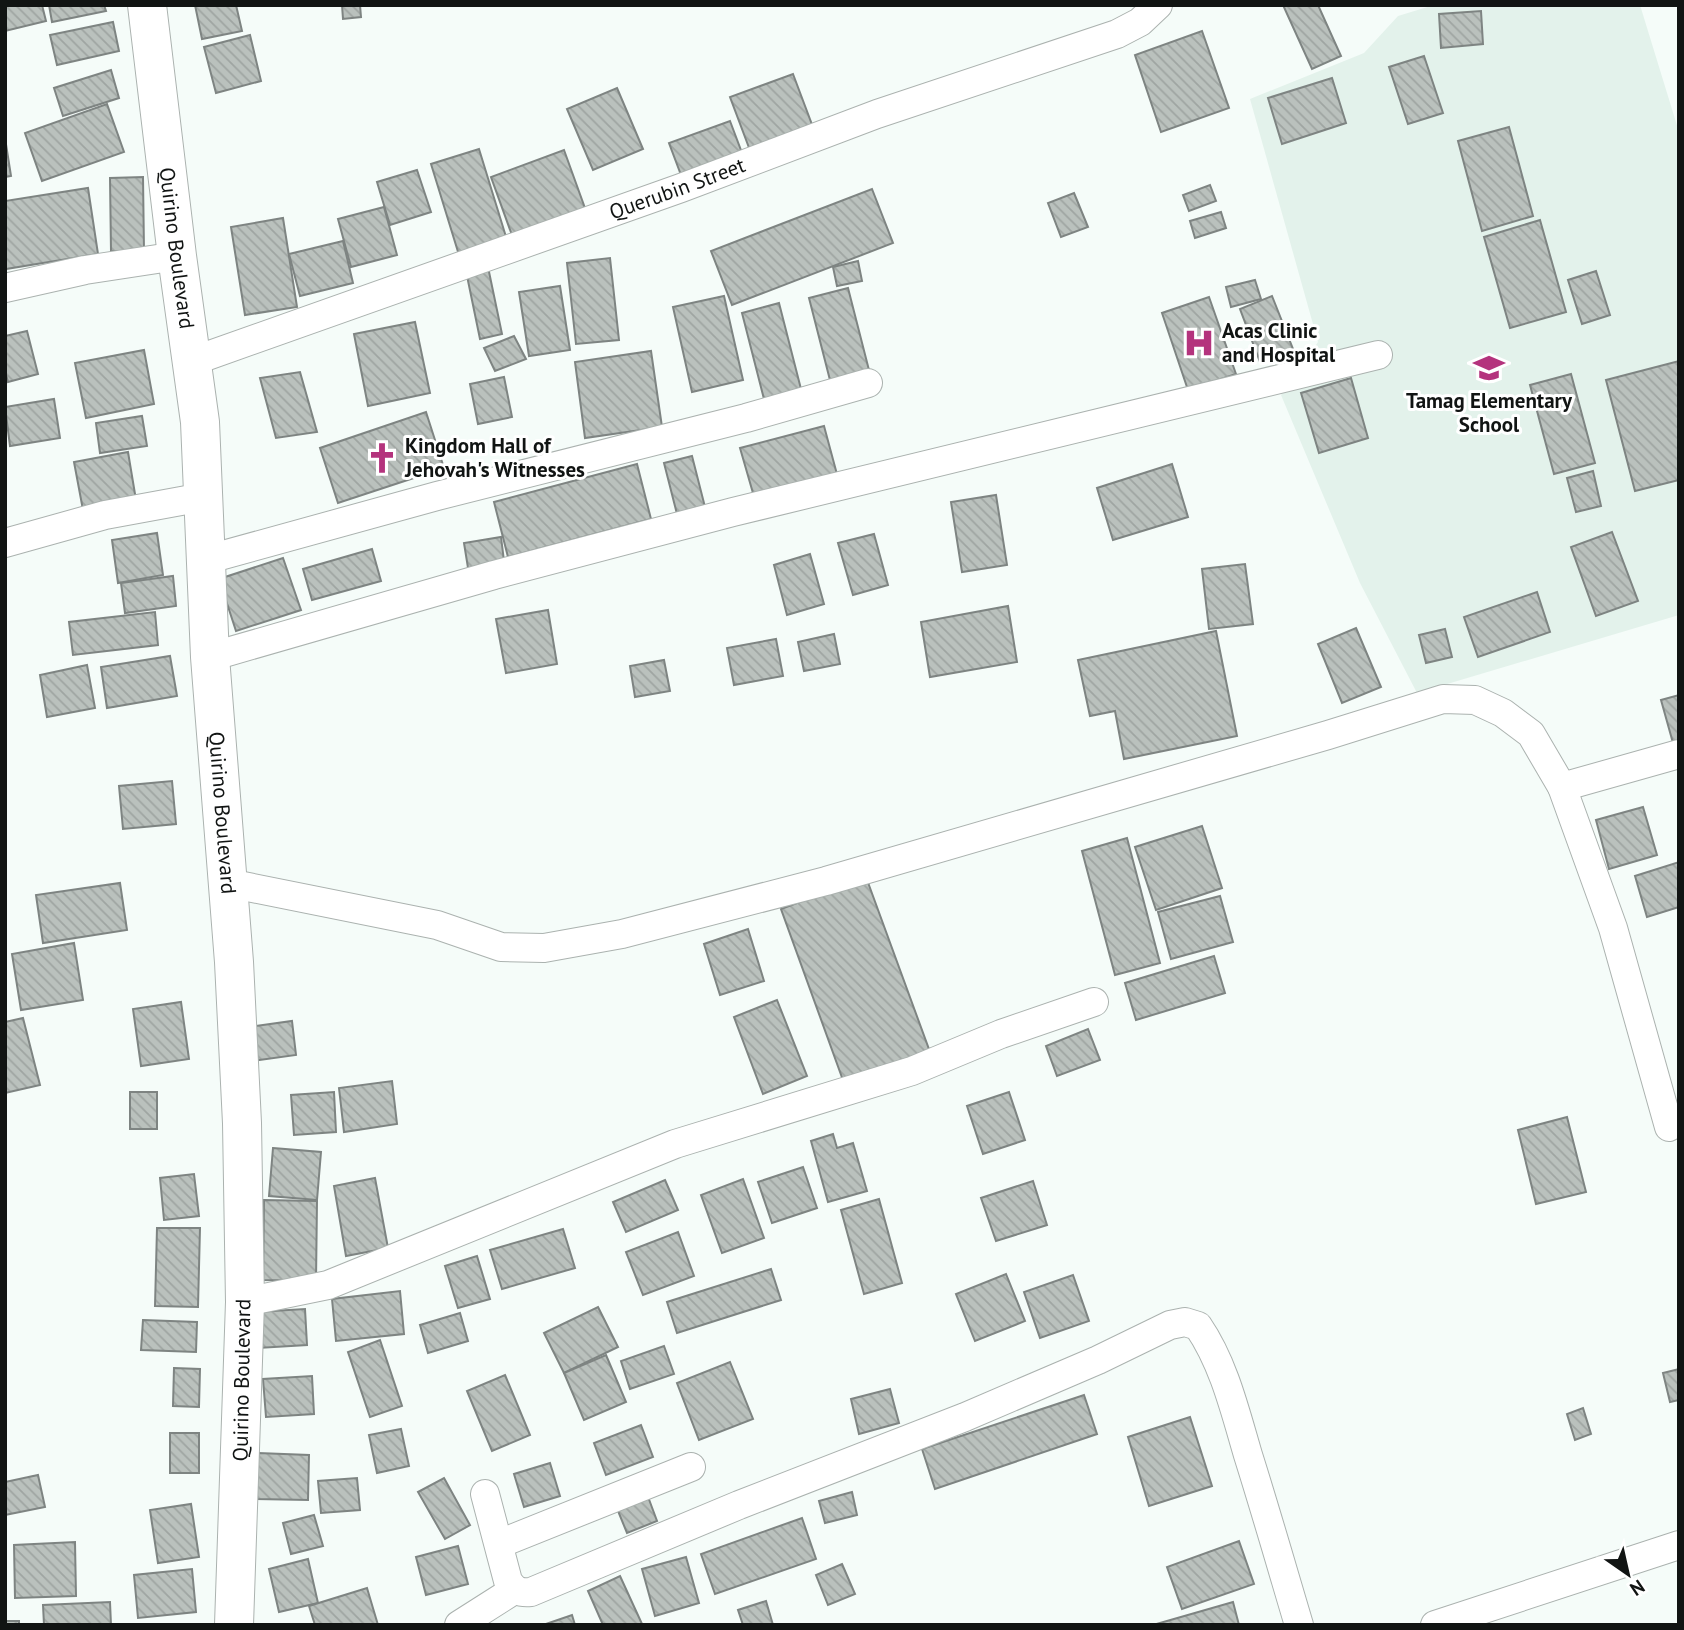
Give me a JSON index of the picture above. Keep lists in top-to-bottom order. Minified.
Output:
{"streets":{"main road":["Quirino Boulevard"],"street":["Querubin Street"]},"crossings":[["Querubin Street","Quirino Boulevard"]],"places":{"hospital":["Acas Clinic and Hospital"],"school or university":["Tamag Elementary School"],"church":["Kingdom Hall of Jehovah's Witnesses"]},"north":"bottom right"}
